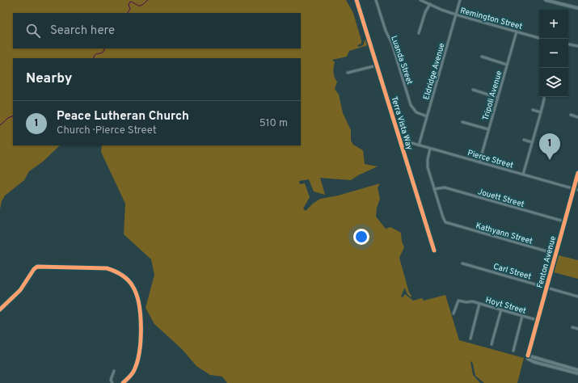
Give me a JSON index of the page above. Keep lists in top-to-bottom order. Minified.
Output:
{"streets":{"street":["Remington Street","Luanda Street","Eldridge Avenue","Tripoli Avenue","Terra Vista Way","Pierce Street","Jouett Street","Kathyann Street","Fenton Avenue","Carl Street","Hoyt Street"]},"crossings":[["Remington Street","Eldridge Avenue"],["Remington Street","Tripoli Avenue"],["Luanda Street","Eldridge Avenue"],["Eldridge Avenue","Pierce Street"],["Tripoli Avenue","Pierce Street"],["Terra Vista Way","Pierce Street"],["Pierce Street","Fenton Avenue"],["Jouett Street","Kathyann Street"],["Jouett Street","Fenton Avenue"],["Kathyann Street","Fenton Avenue"],["Fenton Avenue","Carl Street"],["Fenton Avenue","Hoyt Street"]],"page":{"map_buttons":["+","−"],"search":"Search here","heading":"Nearby","list":[{"mark":"1","name":"Peace Lutheran Church","note":"Church · Pierce Street","value":"510 m"}],"pins":"1"}}
